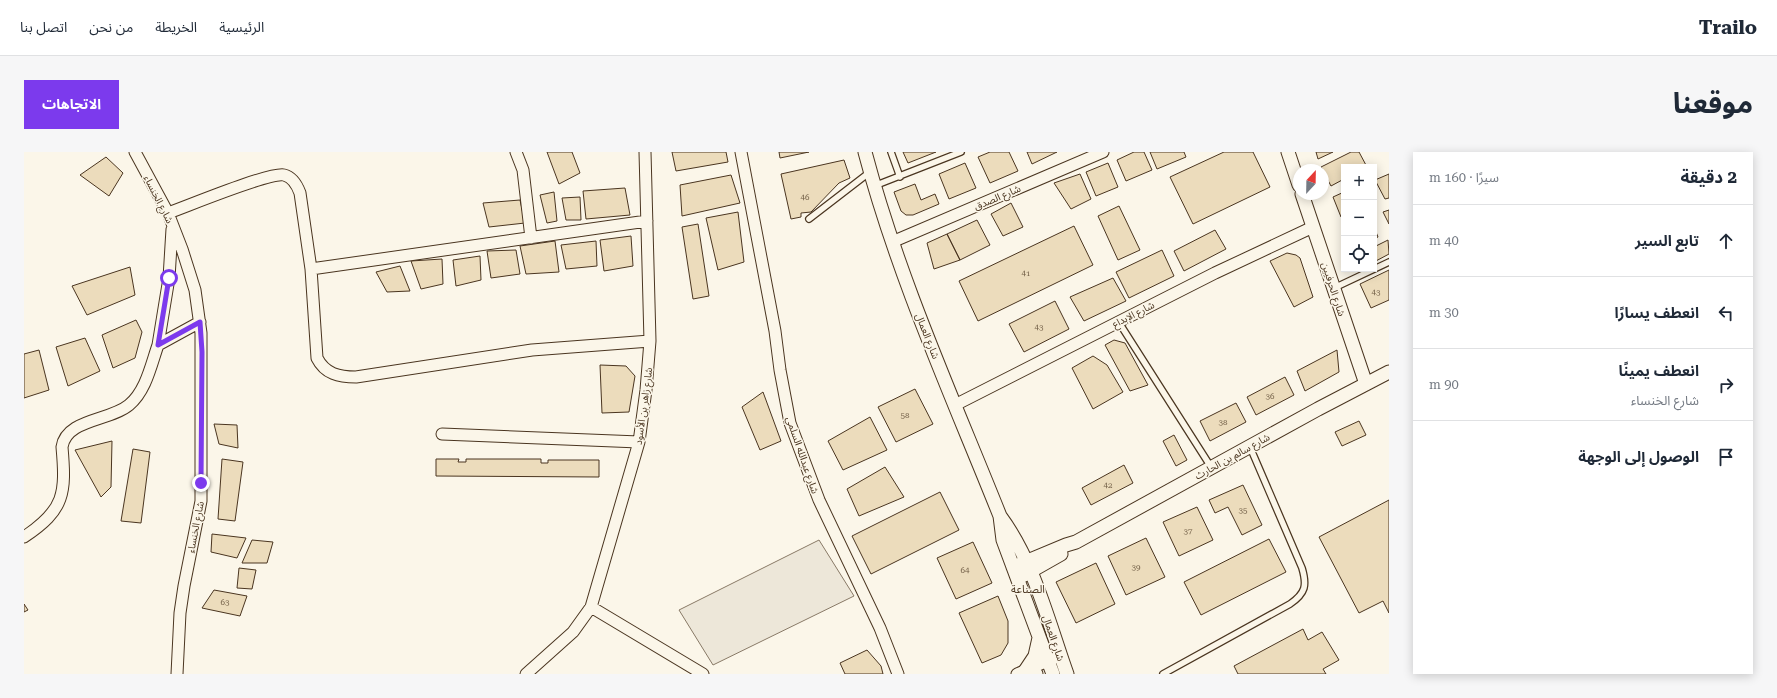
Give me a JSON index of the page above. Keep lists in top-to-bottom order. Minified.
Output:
{"streets":{"street":["شارع الصدق","شارع الخنساء","شارع الحرفيين","شارع الإبداع","شارع العمال","شارع زاهر بن الأسود","شارع عبدالله السلمي","شارع سالم بن الحارث"]},"crossings":[["شارع الصدق","شارع العمال"],["شارع الحرفيين","شارع الإبداع"],["شارع الحرفيين","شارع سالم بن الحارث"],["شارع الإبداع","شارع العمال"],["شارع العمال","شارع سالم بن الحارث"]],"districts":["الصناعة"],"house_numbers":["46","41","43","43","36","58","38","42","35","37","39","64","63"],"north":"top","page":{"header":"Trailo","nav":["الرئيسية","الخريطة","من نحن","اتصل بنا"],"title":"موقعنا","buttons":"الاتجاهات","heading":["2 دقيقة","سيرًا · 160 m"],"map_buttons":["+","−"],"list":[["تابع السير","40 m"],["انعطف يسارًا","30 m"],["انعطف يمينًا","شارع الخنساء","90 m"],"الوصول إلى الوجهة"]}}
